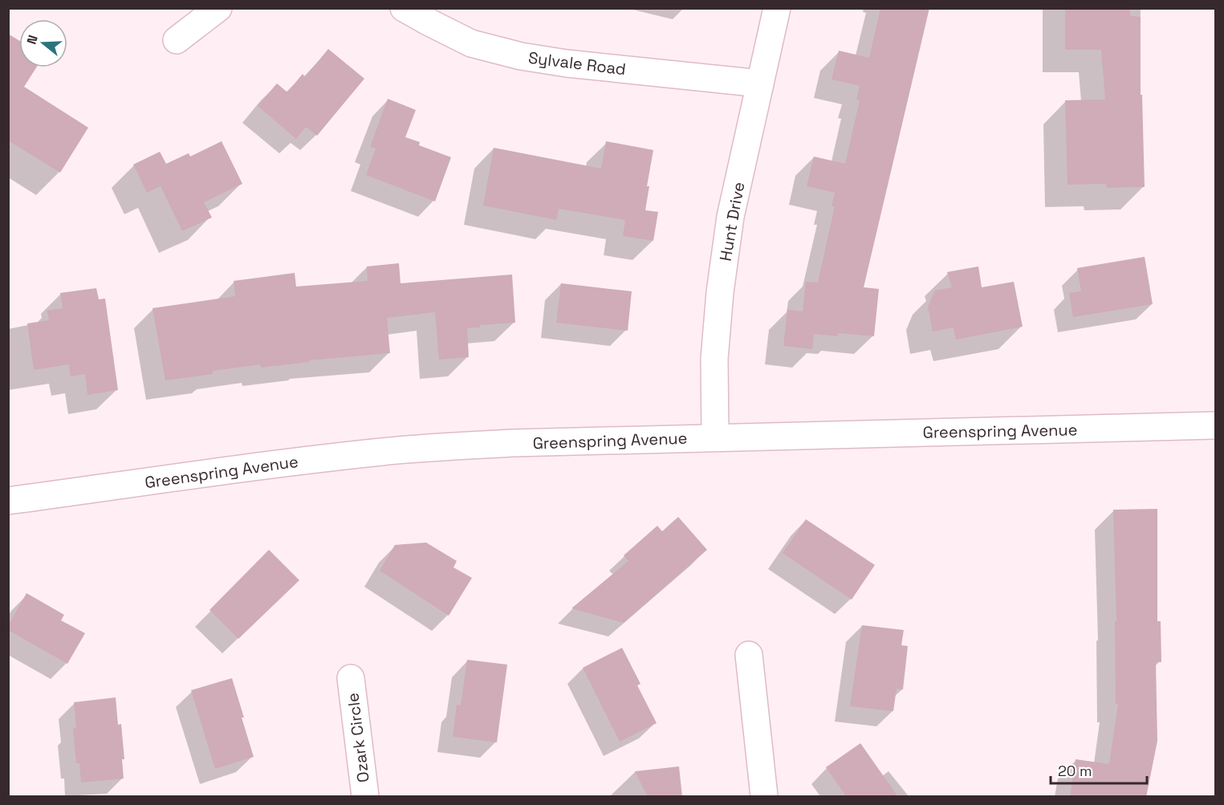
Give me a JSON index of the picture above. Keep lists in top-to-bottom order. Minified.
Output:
{"streets":{"main road":["Sylvale Road","Hunt Drive","Greenspring Avenue","Ozark Circle"]},"crossings":[["Sylvale Road","Hunt Drive"],["Hunt Drive","Greenspring Avenue"]],"scale_bar":"20 m","north":"left"}
